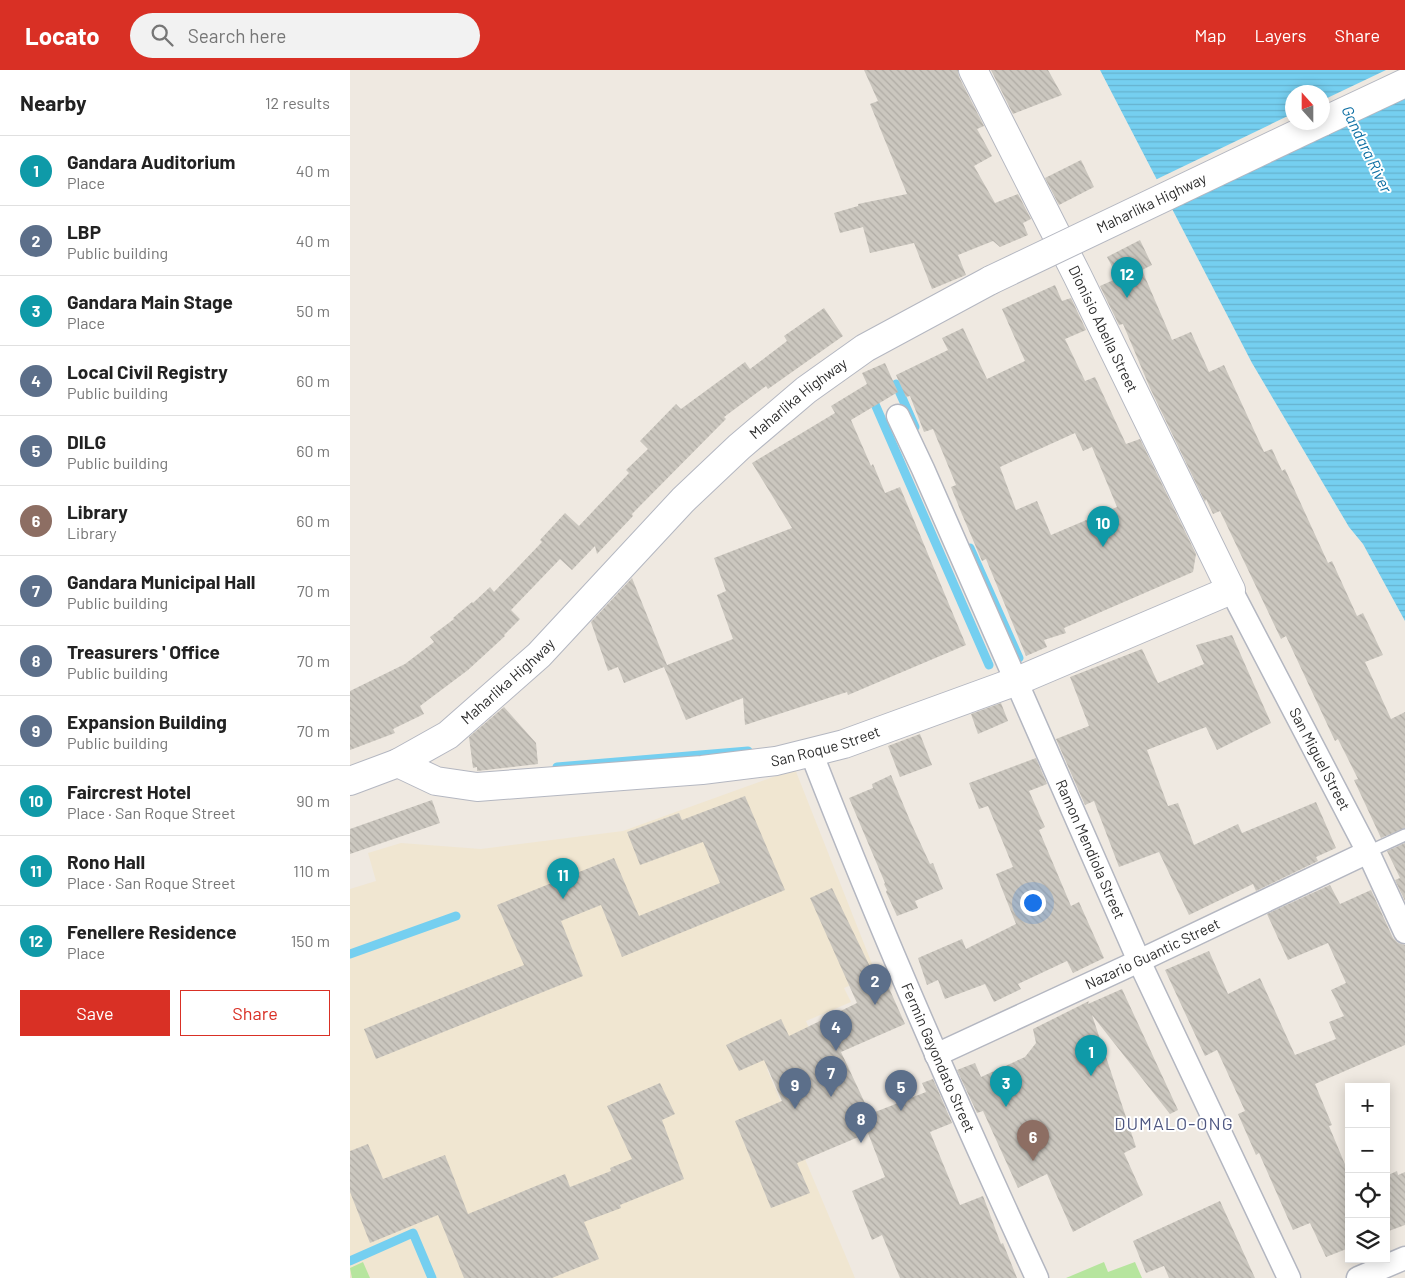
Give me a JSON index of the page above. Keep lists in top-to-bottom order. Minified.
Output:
{"streets":{"main road":["Maharlika Highway","Dionisio Abella Street","San Roque Street"],"street":["San Miguel Street","Ramon Mendiola Street","Nazario Guantic Street","Fermin Gayondato Street"]},"crossings":[["Maharlika Highway","San Roque Street"],["Dionisio Abella Street","San Roque Street"],["Dionisio Abella Street","San Miguel Street"],["San Roque Street","San Miguel Street"],["San Roque Street","Ramon Mendiola Street"],["San Roque Street","Fermin Gayondato Street"],["San Miguel Street","Nazario Guantic Street"],["Ramon Mendiola Street","Nazario Guantic Street"],["Nazario Guantic Street","Fermin Gayondato Street"]],"districts":["DUMALO-ONG"],"water":["Gandara River"],"north":"top","page":{"header":"Locato","search":"Search here","nav":["Map","Layers","Share"],"heading":["Nearby","12 results"],"list":[{"mark":"1","name":"Gandara Auditorium","note":"Place","value":"40 m"},{"mark":"2","name":"LBP","note":"Public building","value":"40 m"},{"mark":"3","name":"Gandara Main Stage","note":"Place","value":"50 m"},{"mark":"4","name":"Local Civil Registry","note":"Public building","value":"60 m"},{"mark":"5","name":"DILG","note":"Public building","value":"60 m"},{"mark":"6","name":"Library","note":"Library","value":"60 m"},{"mark":"7","name":"Gandara Municipal Hall","note":"Public building","value":"70 m"},{"mark":"8","name":"Treasurers ' Office","note":"Public building","value":"70 m"},{"mark":"9","name":"Expansion Building","note":"Public building","value":"70 m"},{"mark":"10","name":"Faircrest Hotel","note":"Place · San Roque Street","value":"90 m"},{"mark":"11","name":"Rono Hall","note":"Place · San Roque Street","value":"110 m"},{"mark":"12","name":"Fenellere Residence","note":"Place","value":"150 m"}],"pins":["12","10","11","2","4","1","7","3","9","5","8","6"],"buttons":["Save","Share"],"map_buttons":["+","−"]}}
